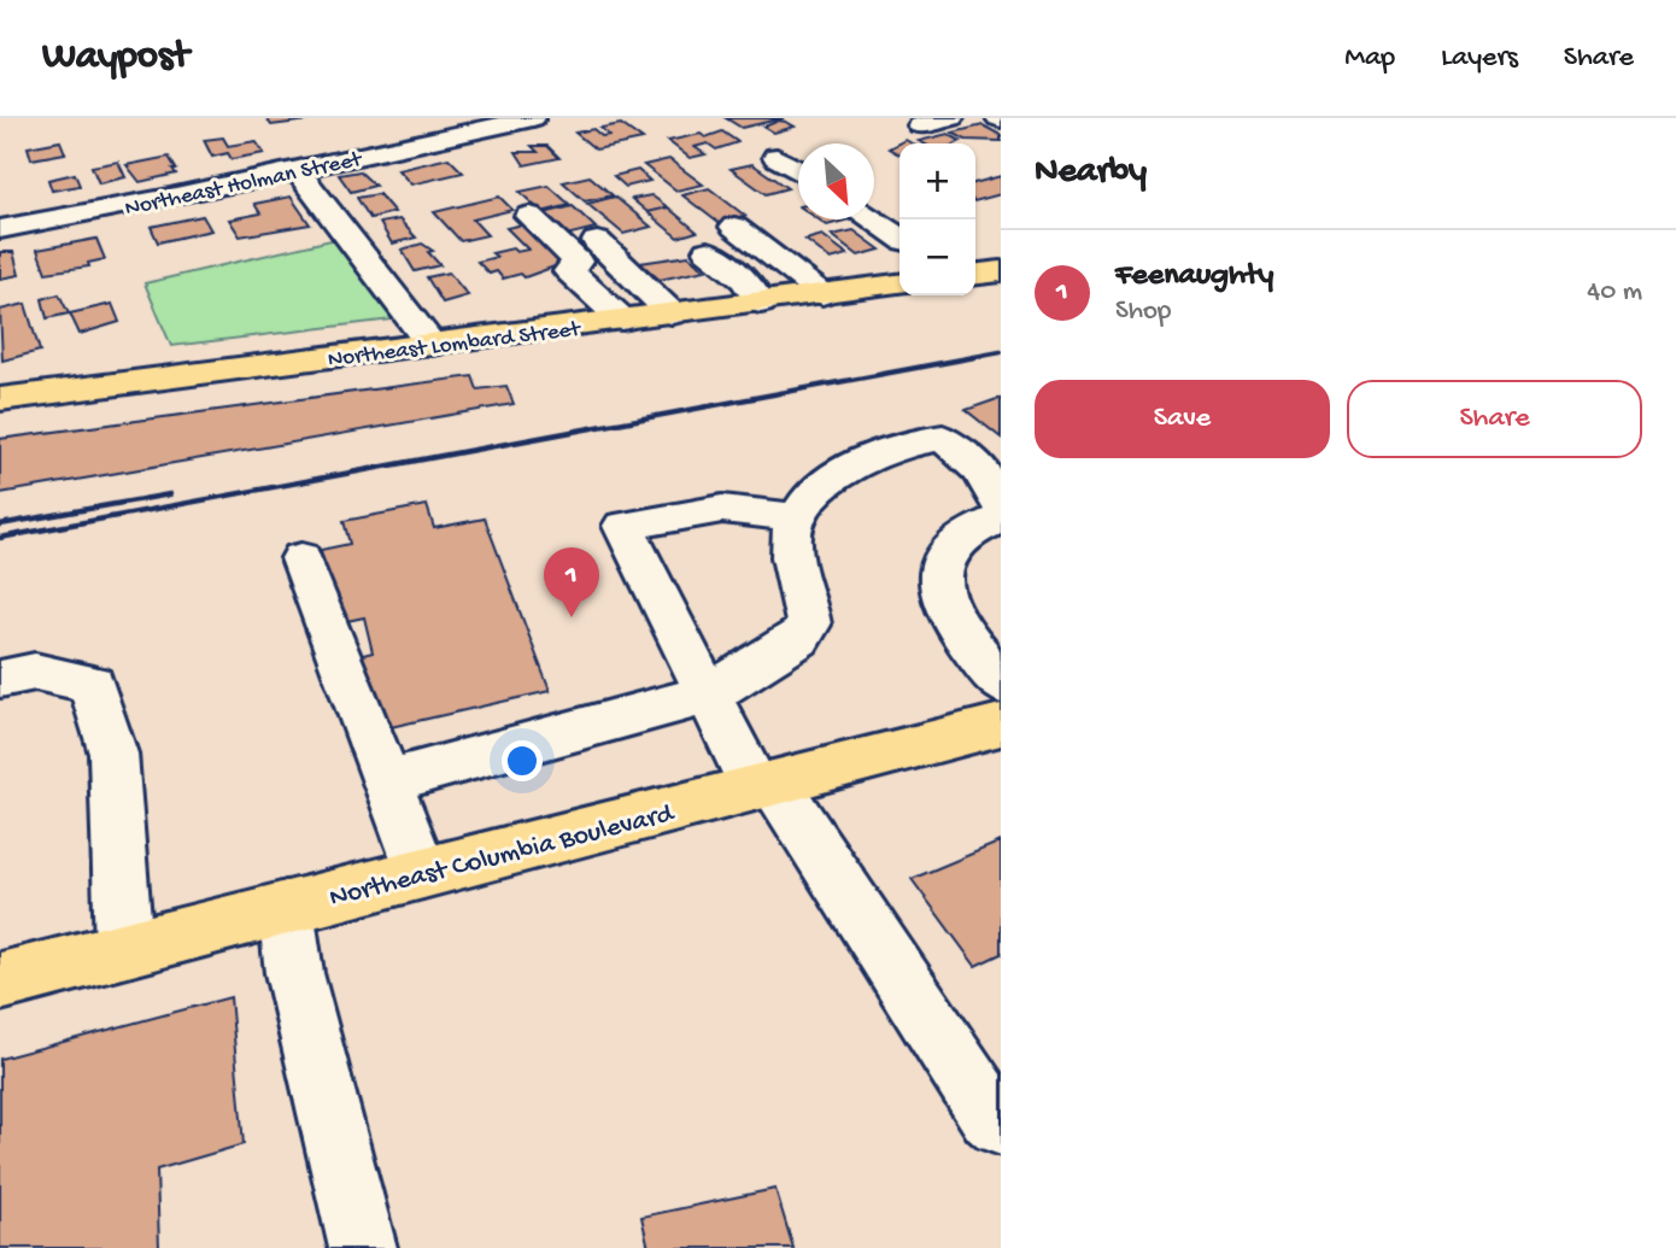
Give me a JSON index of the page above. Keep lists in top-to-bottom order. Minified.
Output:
{"streets":{"main road":["Northeast Lombard Street","Northeast Columbia Boulevard"],"street":["Northeast Holman Street"]},"north":"bottom right","page":{"header":"Waypost","nav":["Map","Layers","Share"],"heading":"Nearby","map_buttons":["+","−"],"list":[{"mark":"1","name":"Feenaughty","note":"Shop","value":"40 m"}],"buttons":["Save","Share"],"pins":"1"}}
